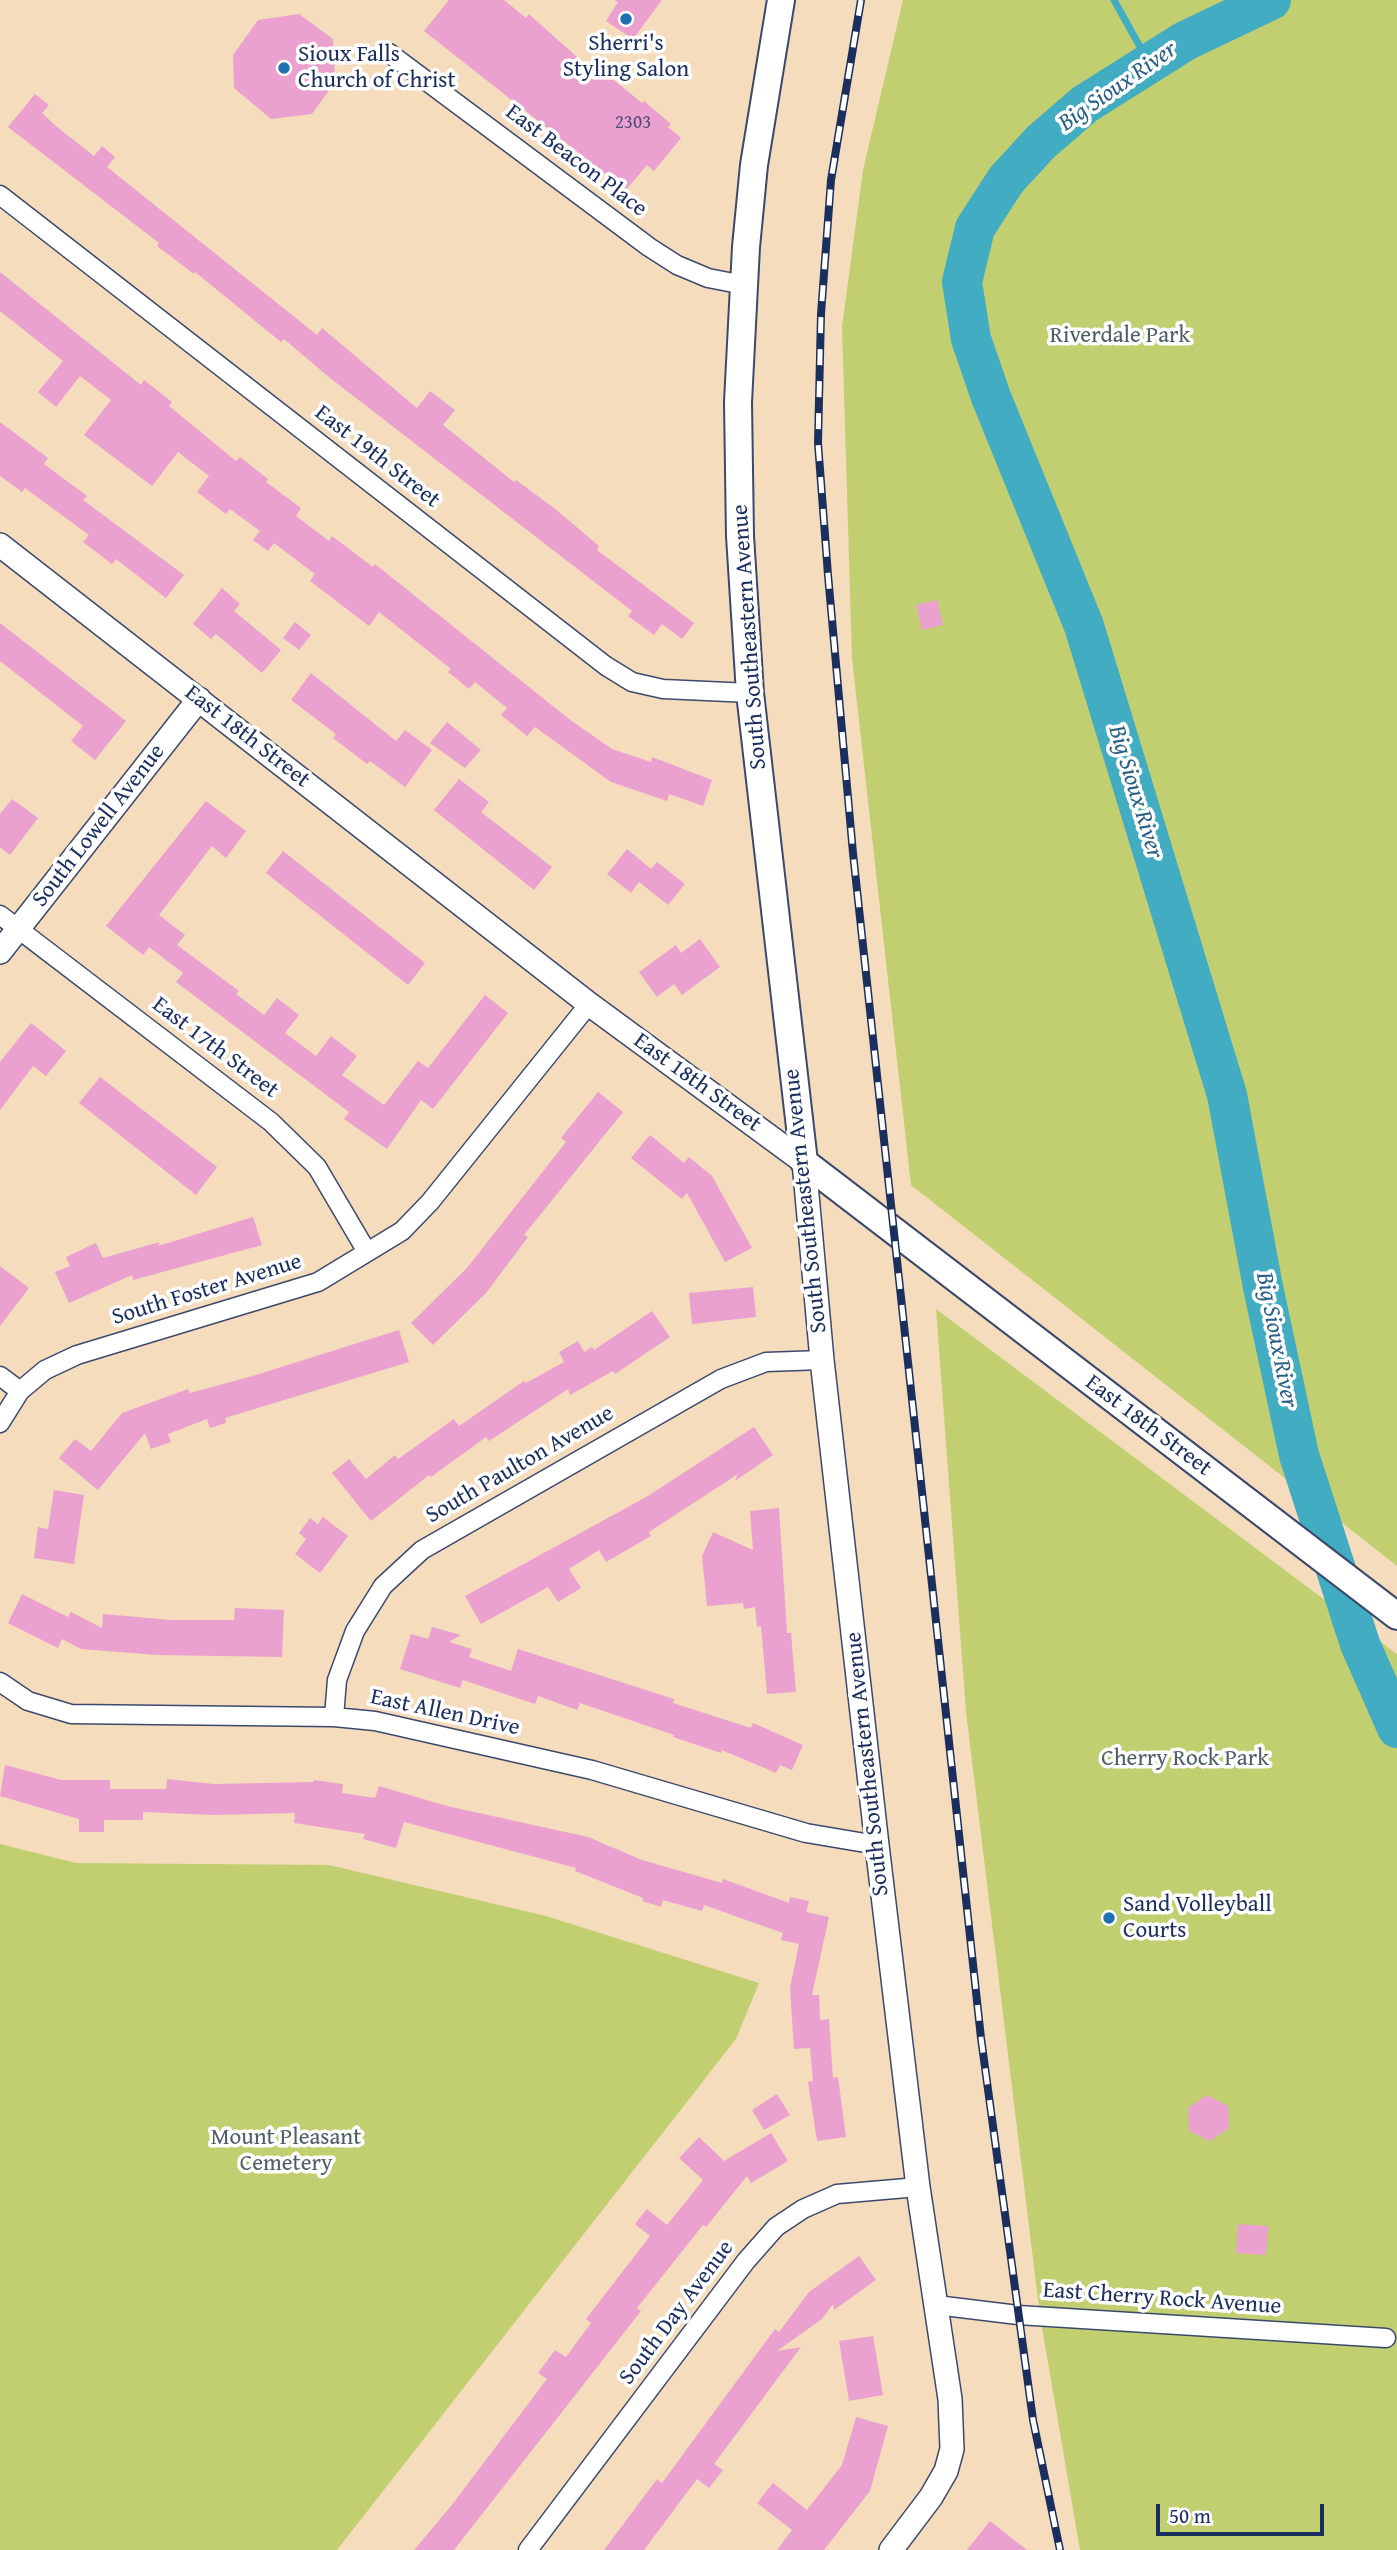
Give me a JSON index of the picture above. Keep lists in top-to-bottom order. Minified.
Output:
{"streets":{"main road":["South Southeastern Avenue","East 18th Street"],"street":["East Beacon Place","East 19th Street","South Lowell Avenue","East 17th Street","South Foster Avenue","South Paulton Avenue","East Allen Drive","East Cherry Rock Avenue","South Day Avenue"]},"crossings":[["East Beacon Place","South Southeastern Avenue"],["East 19th Street","South Southeastern Avenue"],["South Southeastern Avenue","East 18th Street"],["South Southeastern Avenue","South Paulton Avenue"],["South Southeastern Avenue","East Allen Drive"],["South Southeastern Avenue","East Cherry Rock Avenue"],["South Southeastern Avenue","South Day Avenue"],["East 18th Street","South Lowell Avenue"],["East 18th Street","South Foster Avenue"],["South Lowell Avenue","East 17th Street"],["East 17th Street","South Foster Avenue"],["South Paulton Avenue","East Allen Drive"]],"water":["Big Sioux River"],"parks":["Riverdale Park","Cherry Rock Park","Mount Pleasant Cemetery"],"places":["Sherri's Styling Salon","Sioux Falls Church of Christ","Sand Volleyball Courts"],"house_numbers":["2303"],"scale_bar":"50 m"}
